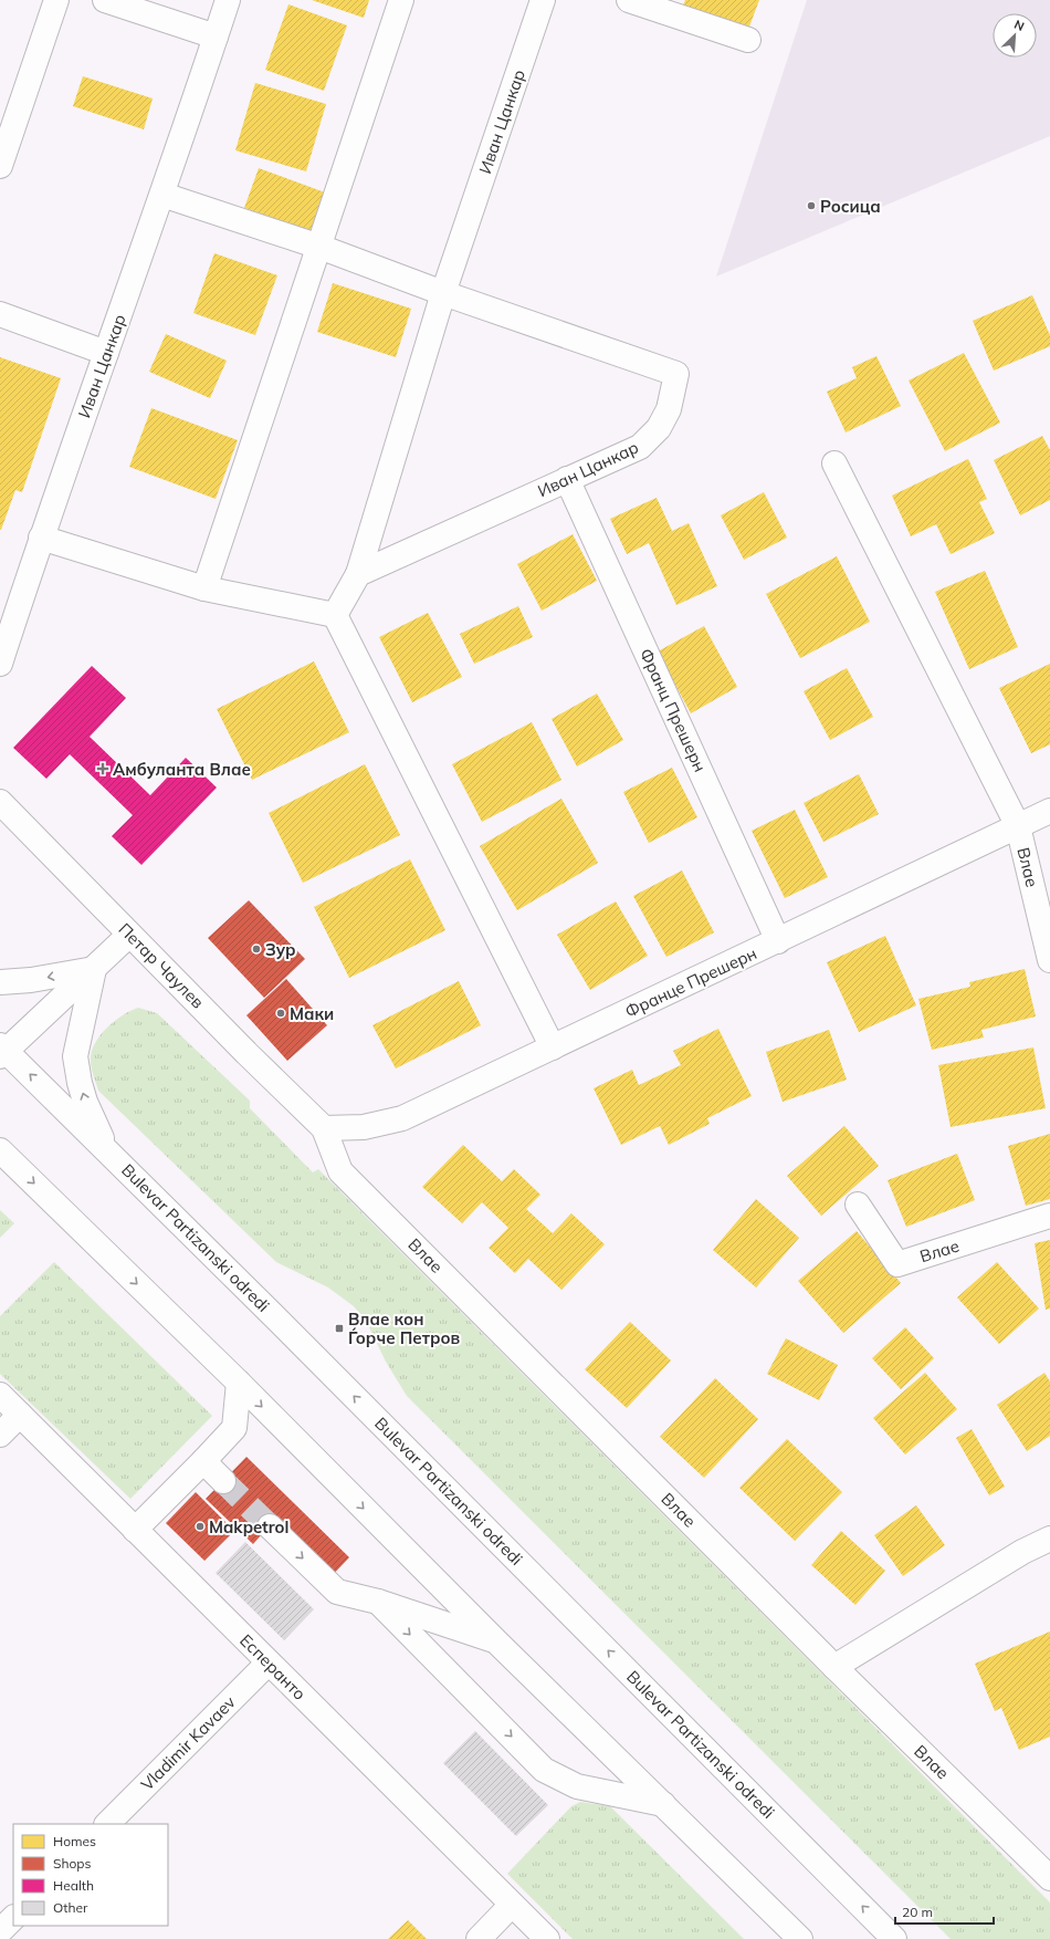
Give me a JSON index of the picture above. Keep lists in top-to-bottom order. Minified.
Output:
{"streets":{"street":["Иван Цанкар","Франц Прешерн","Влае","Петар Чаулев","Францe Прешерн","Bulevar Partizanski odredi","Есперанто","Vladimir Kavaev"]},"crossings":[["Иван Цанкар","Франц Прешерн"],["Франц Прешерн","Францe Прешерн"],["Влае","Петар Чаулев"],["Влае","Францe Прешерн"],["Петар Чаулев","Францe Прешерн"],["Есперанто","Vladimir Kavaev"]],"places":{"other":["Росица","Зур","Маки","Makpetrol"],"health":["Амбуланта Влае"],"transit":["Влае кон Ѓорче Петров"]},"legend":["Homes","Shops","Health","Other"],"scale_bar":"20 m","north":"top right"}
